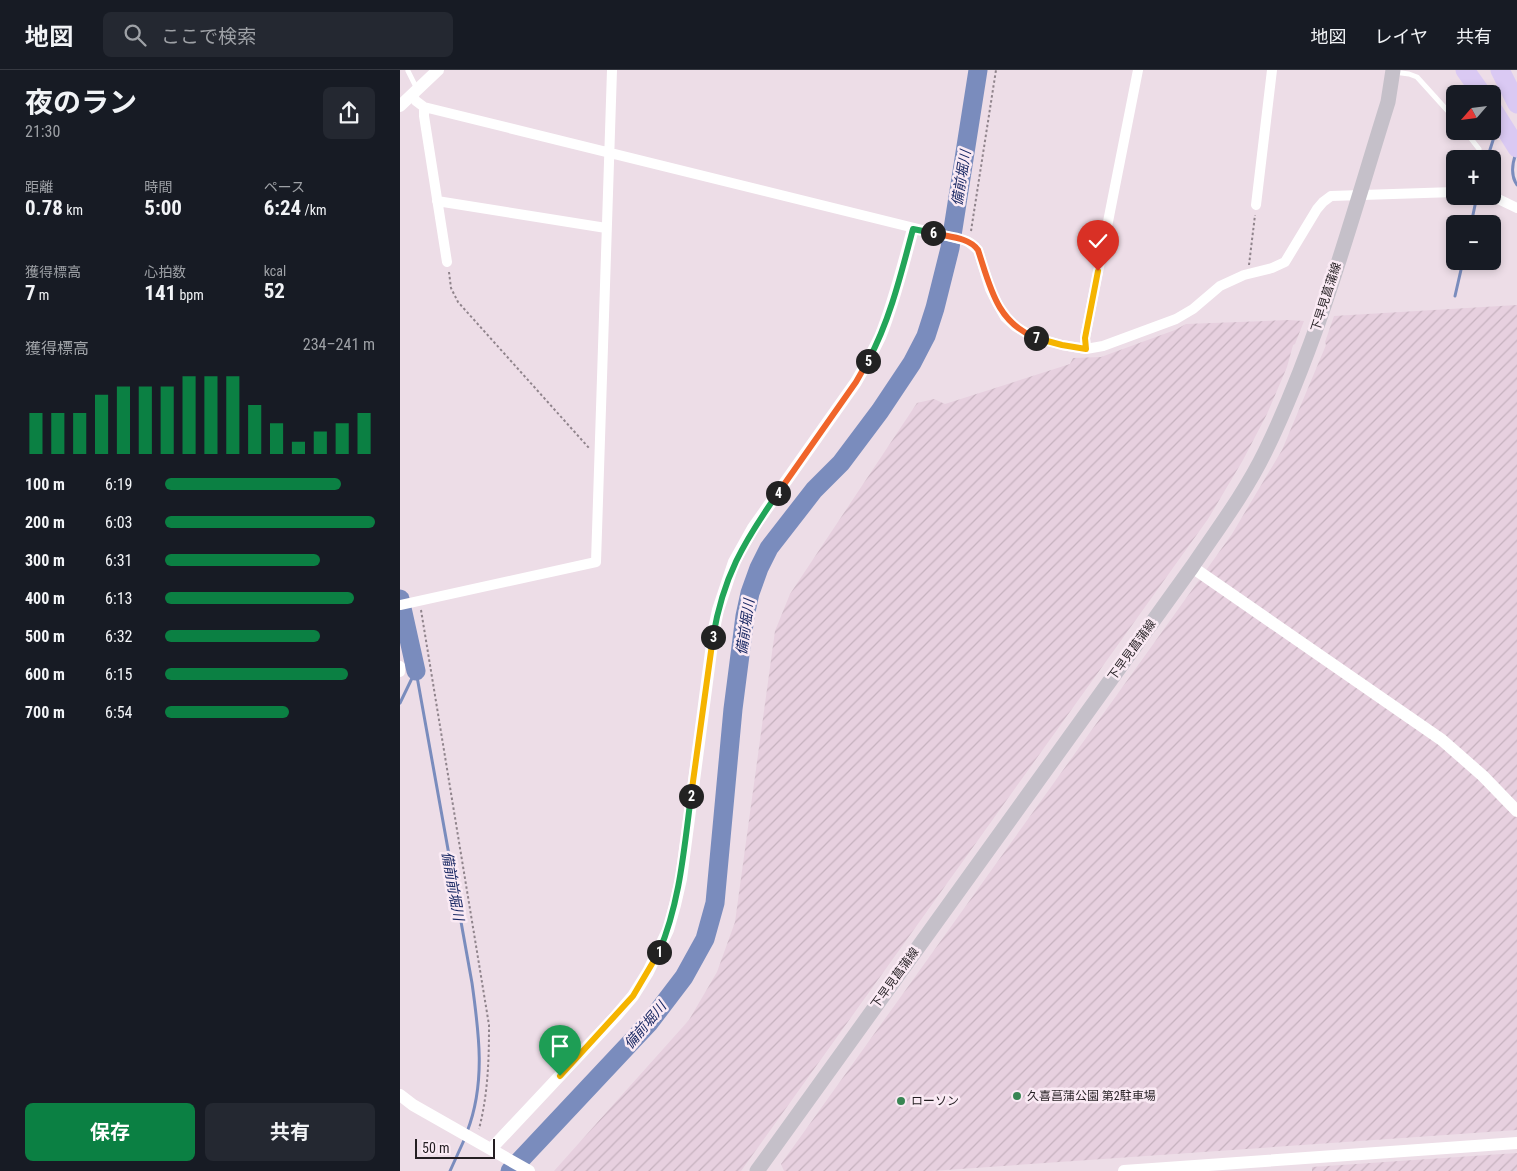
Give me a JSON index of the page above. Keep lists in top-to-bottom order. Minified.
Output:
{"streets":{"main road":["下早見菖蒲線"]},"water":["備前堀川","備前前堀川"],"places":["久喜菖蒲公園 第2駐車場","ローソン"],"scale_bar":"50 m","north":"bottom left","page":{"header":"地図","search":"ここで検索","nav":["地図","レイヤ","共有"],"heading":["夜のラン","21:30"],"map_buttons":["+","−"],"stats":[["距離","0.78 km"],["時間","5:00"],["ペース","6:24 /km"],["獲得標高","7 m"],["心拍数","141 bpm"],["kcal","52"]],"pins":["6","7","5","4","3","2","1"],"chart":["獲得標高","234–241 m"],"list":[{"name":"100 m","note":"6:19"},{"name":"200 m","note":"6:03"},{"name":"300 m","note":"6:31"},{"name":"400 m","note":"6:13"},{"name":"500 m","note":"6:32"},{"name":"600 m","note":"6:15"},{"name":"700 m","note":"6:54"}],"buttons":["保存","共有"],"scale":"50 m"}}
